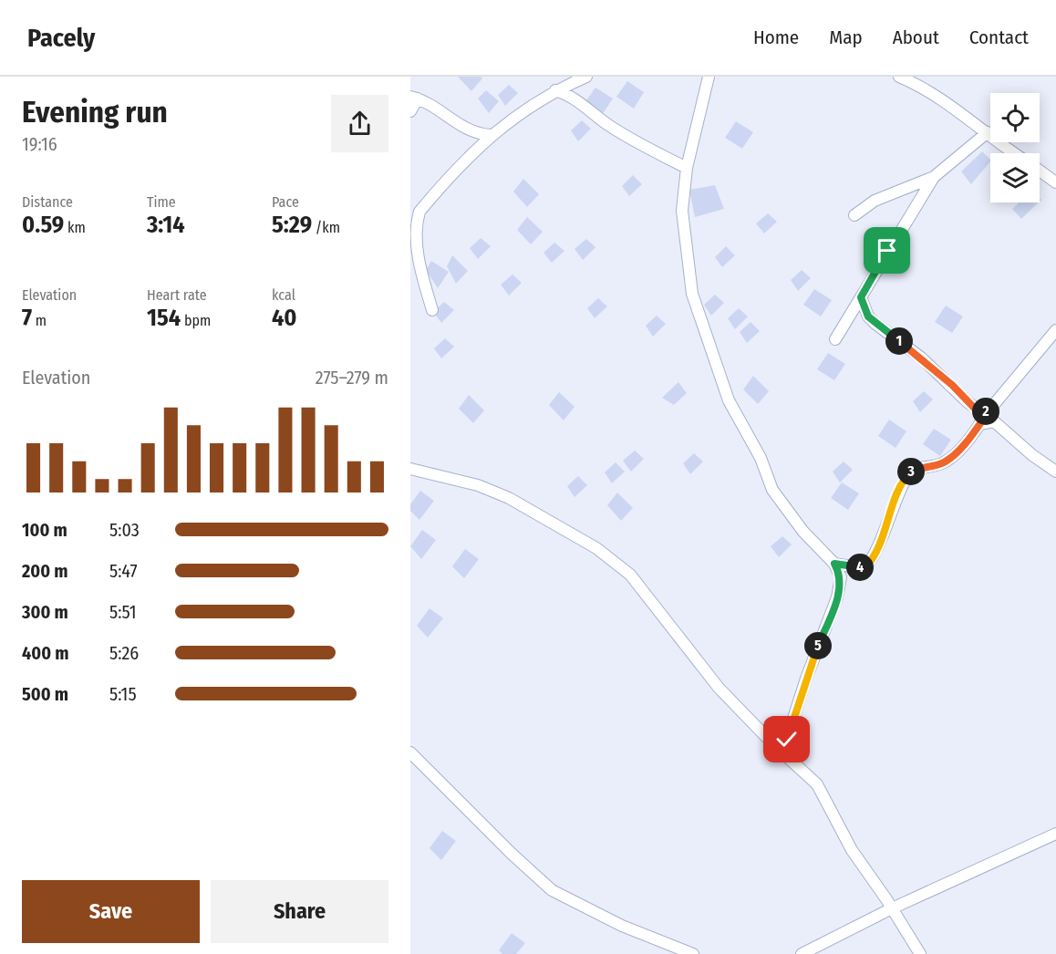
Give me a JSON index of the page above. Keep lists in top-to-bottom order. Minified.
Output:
{"page":{"header":"Pacely","nav":["Home","Map","About","Contact"],"heading":["Evening run","19:16"],"stats":[["Distance","0.59 km"],["Time","3:14"],["Pace","5:29 /km"],["Elevation","7 m"],["Heart rate","154 bpm"],["kcal","40"]],"pins":["1","2","3","4","5"],"chart":["Elevation","275–279 m"],"list":[{"name":"100 m","note":"5:03"},{"name":"200 m","note":"5:47"},{"name":"300 m","note":"5:51"},{"name":"400 m","note":"5:26"},{"name":"500 m","note":"5:15"}],"buttons":["Save","Share"]}}
